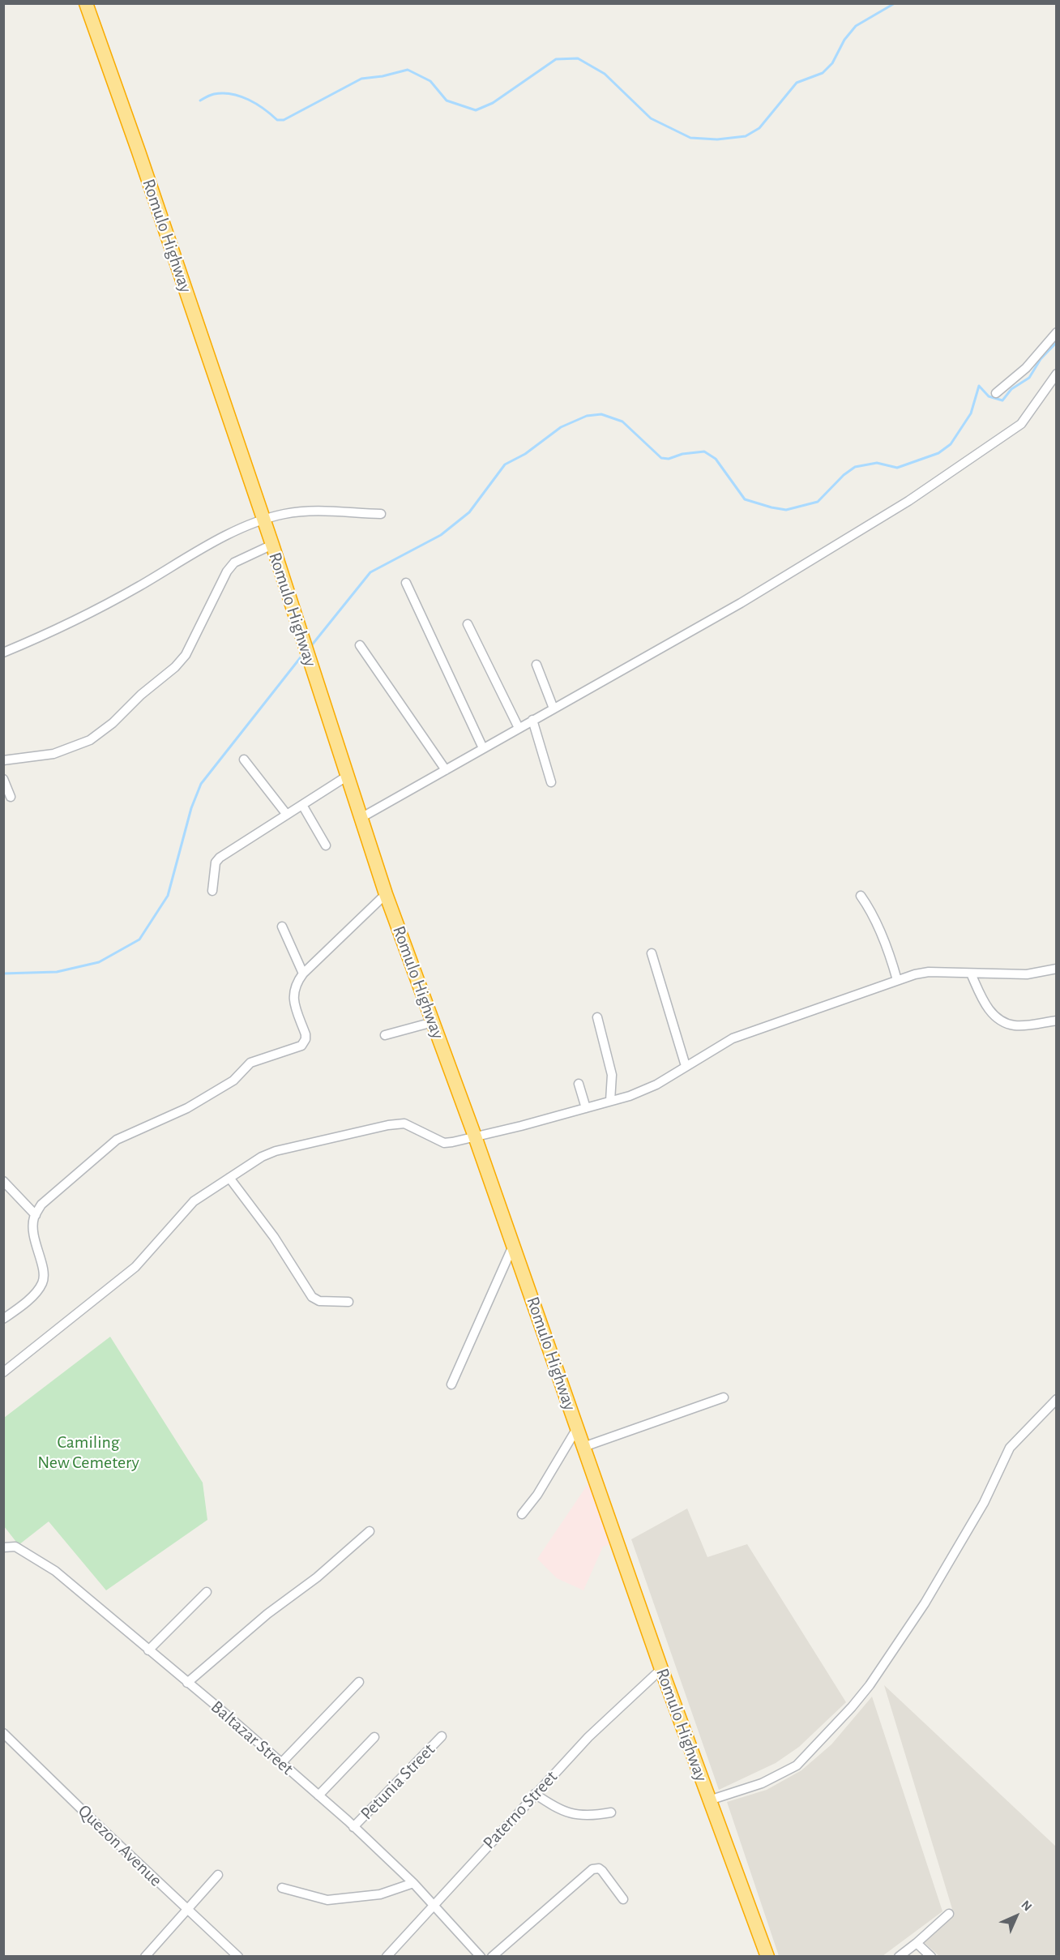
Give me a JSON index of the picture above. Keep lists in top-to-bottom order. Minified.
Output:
{"streets":{"highway":["Romulo Highway"],"street":["Baltazar Street","Petunia Street","Paterno Street","Quezon Avenue"]},"crossings":[["Romulo Highway","Paterno Street"],["Baltazar Street","Petunia Street"],["Baltazar Street","Paterno Street"]],"parks":["Camiling New Cemetery"],"north":"top right"}
